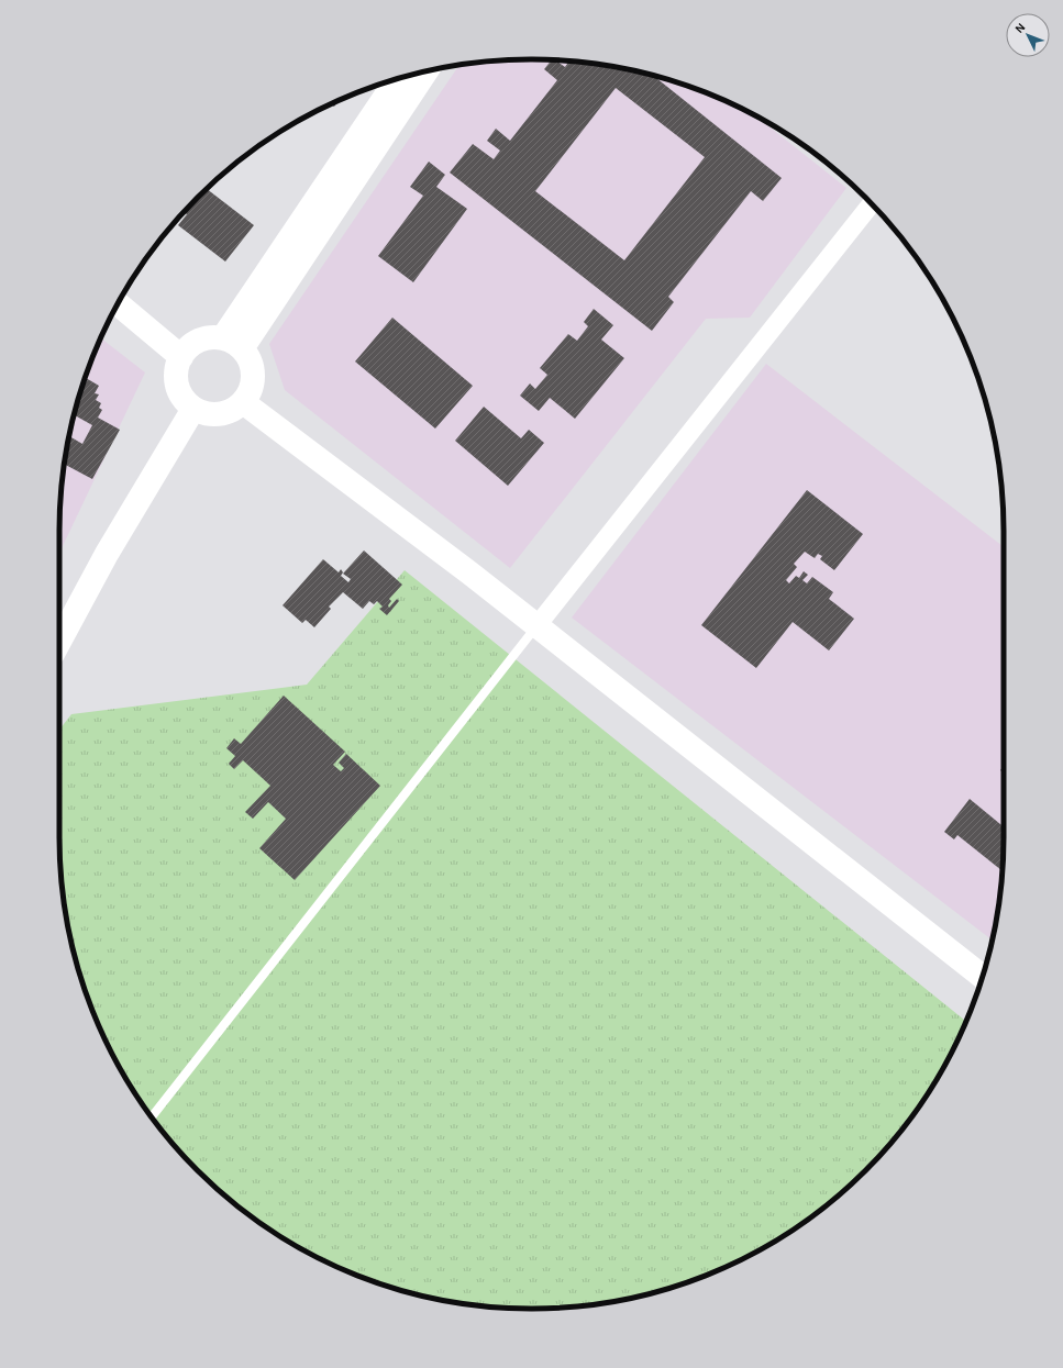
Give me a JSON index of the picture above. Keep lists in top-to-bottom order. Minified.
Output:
{"north":"top left"}
